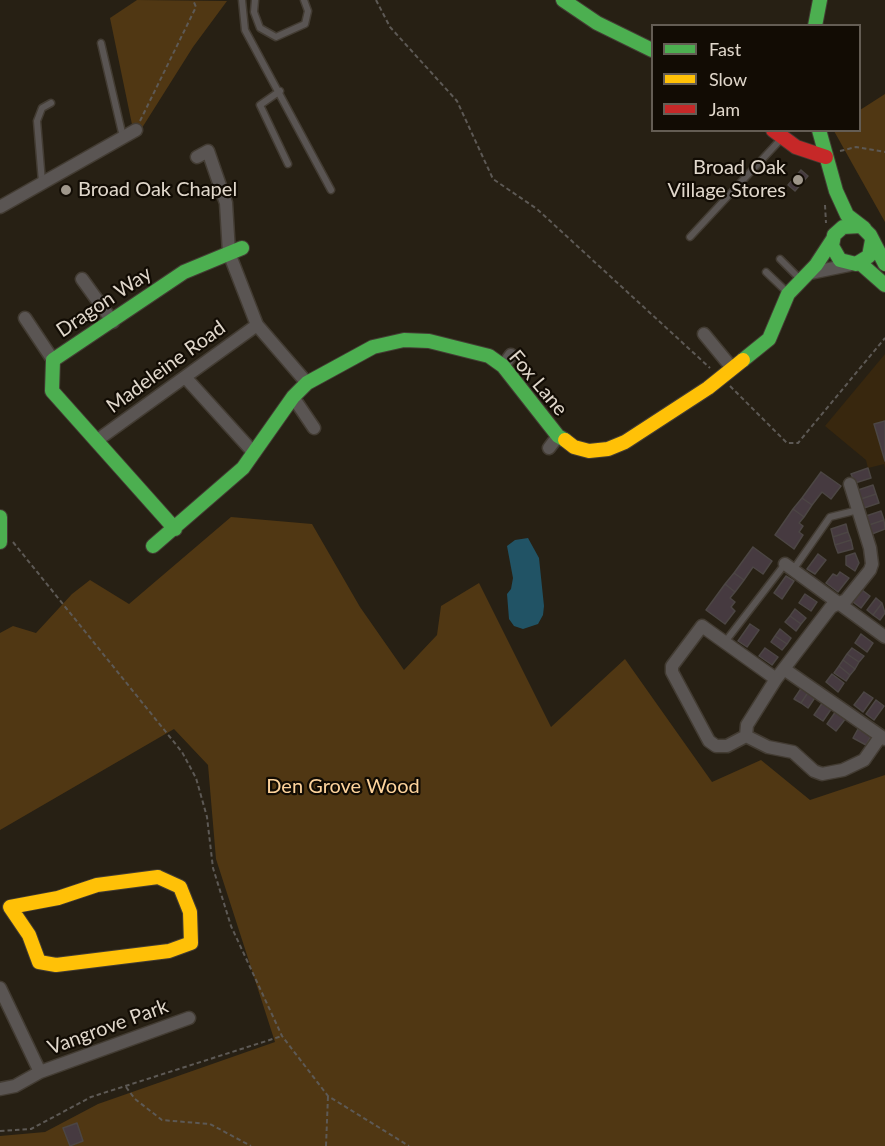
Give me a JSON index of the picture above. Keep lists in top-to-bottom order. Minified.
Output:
{"streets":{"street":["Dragon Way","Madeleine Road","Fox Lane","Vangrove Park"]},"crossings":[["Dragon Way","Madeleine Road"],["Dragon Way","Fox Lane"]],"parks":["Den Grove Wood"],"places":["Broad Oak Village Stores","Broad Oak Chapel"],"legend":["Fast","Slow","Jam"]}
